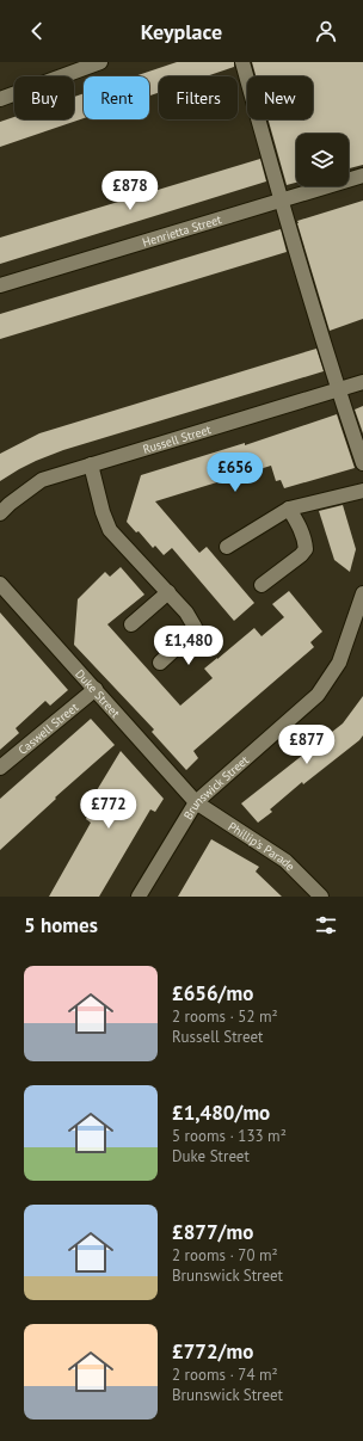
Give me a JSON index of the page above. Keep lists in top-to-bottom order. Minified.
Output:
{"streets":{"street":["Henrietta Street","Russell Street","Duke Street","Caswell Street","Brunswick Street","Phillip's Parade"]},"crossings":[["Duke Street","Caswell Street"],["Duke Street","Brunswick Street"],["Duke Street","Phillip's Parade"],["Brunswick Street","Phillip's Parade"]],"page":{"header":"Keyplace","chip":["Buy","Rent","Filters","New"],"price":["£878","£656","£1,480","£877","£772"],"heading":"5 homes","list":[{"name":"£656/mo","note":"2 rooms · 52 m² · Russell Street"},{"name":"£1,480/mo","note":"5 rooms · 133 m² · Duke Street"},{"name":"£877/mo","note":"2 rooms · 70 m² · Brunswick Street"},{"name":"£772/mo","note":"2 rooms · 74 m² · Brunswick Street"}]}}
